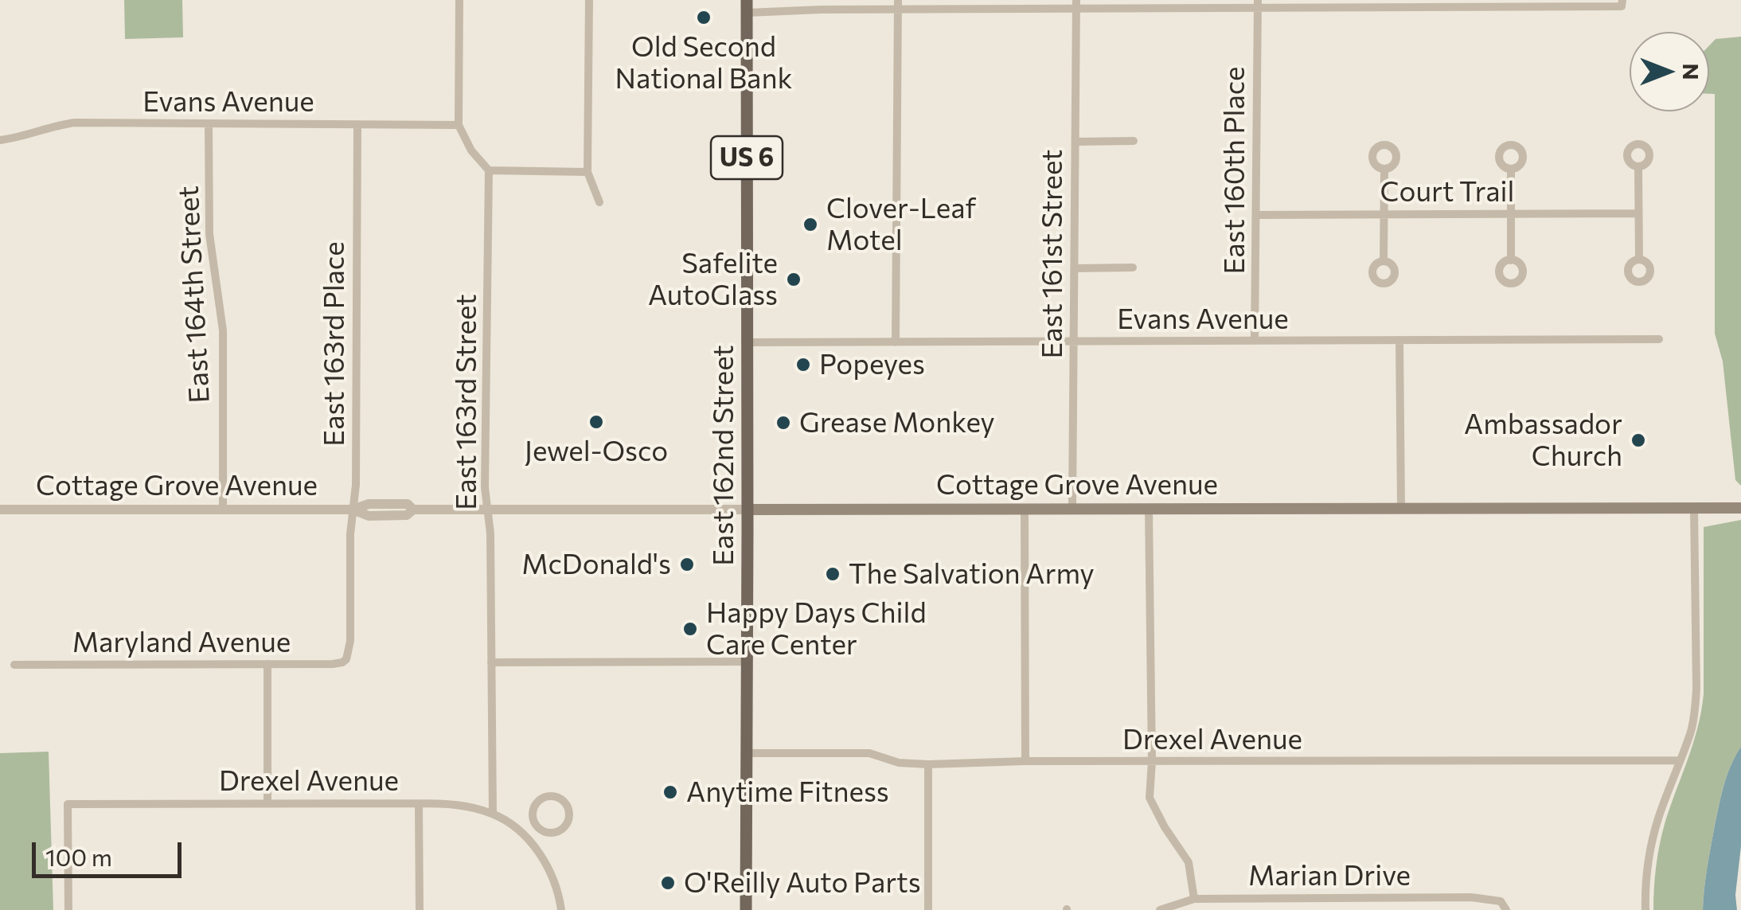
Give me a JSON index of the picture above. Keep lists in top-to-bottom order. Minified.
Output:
{"streets":{"main road":["US 6","East 162nd Street","Cottage Grove Avenue"],"street":["Evans Avenue","East 160th Place","Court Trail","East 161st Street","East 164th Street","East 163rd Place","East 163rd Street","Maryland Avenue","Drexel Avenue","Marian Drive"]},"crossings":[["Evans Avenue","East 160th Place"],["Evans Avenue","East 161st Street"],["Evans Avenue","East 164th Street"],["Evans Avenue","East 163rd Place"],["Evans Avenue","East 162nd Street"],["East 160th Place","Court Trail"],["East 161st Street","Cottage Grove Avenue"],["East 164th Street","Cottage Grove Avenue"],["East 163rd Place","Cottage Grove Avenue"],["East 163rd Place","Maryland Avenue"],["East 163rd Street","Cottage Grove Avenue"],["East 163rd Street","Drexel Avenue"],["East 162nd Street","Cottage Grove Avenue"],["East 162nd Street","Drexel Avenue"]],"places":["Old Second National Bank","Clover-Leaf Motel","Safelite AutoGlass","Popeyes","Jewel-Osco","Grease Monkey","Ambassador Church","McDonald's","The Salvation Army","Happy Days Child Care Center","Anytime Fitness","O'Reilly Auto Parts"],"scale_bar":"100 m","north":"right"}
